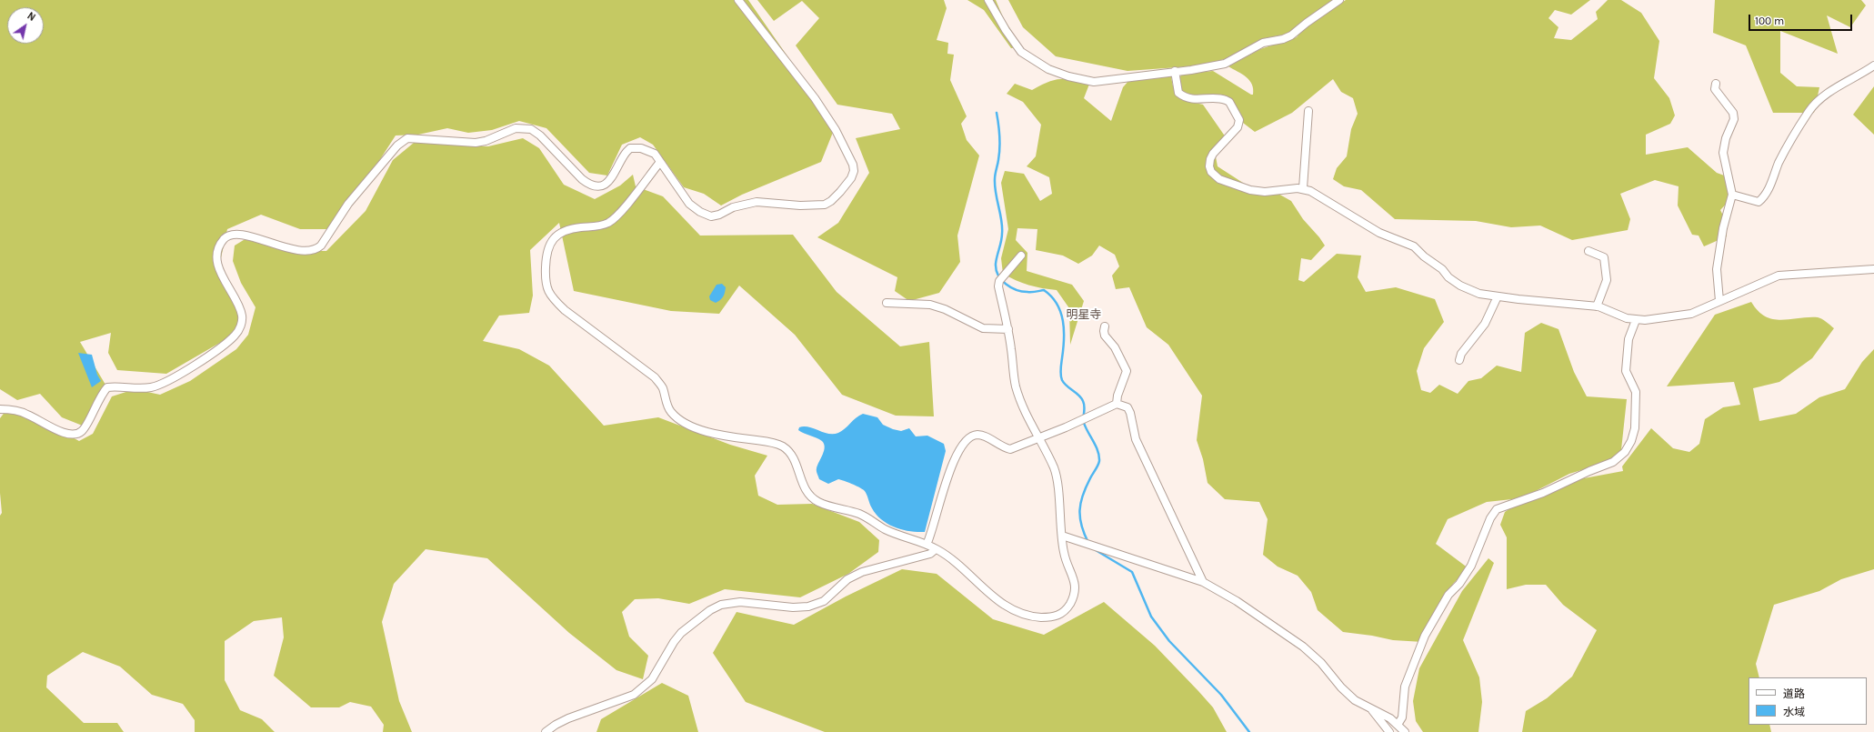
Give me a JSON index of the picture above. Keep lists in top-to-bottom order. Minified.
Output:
{"districts":["明星寺"],"legend":["道路","水域"],"scale_bar":"100 m","north":"top right"}
